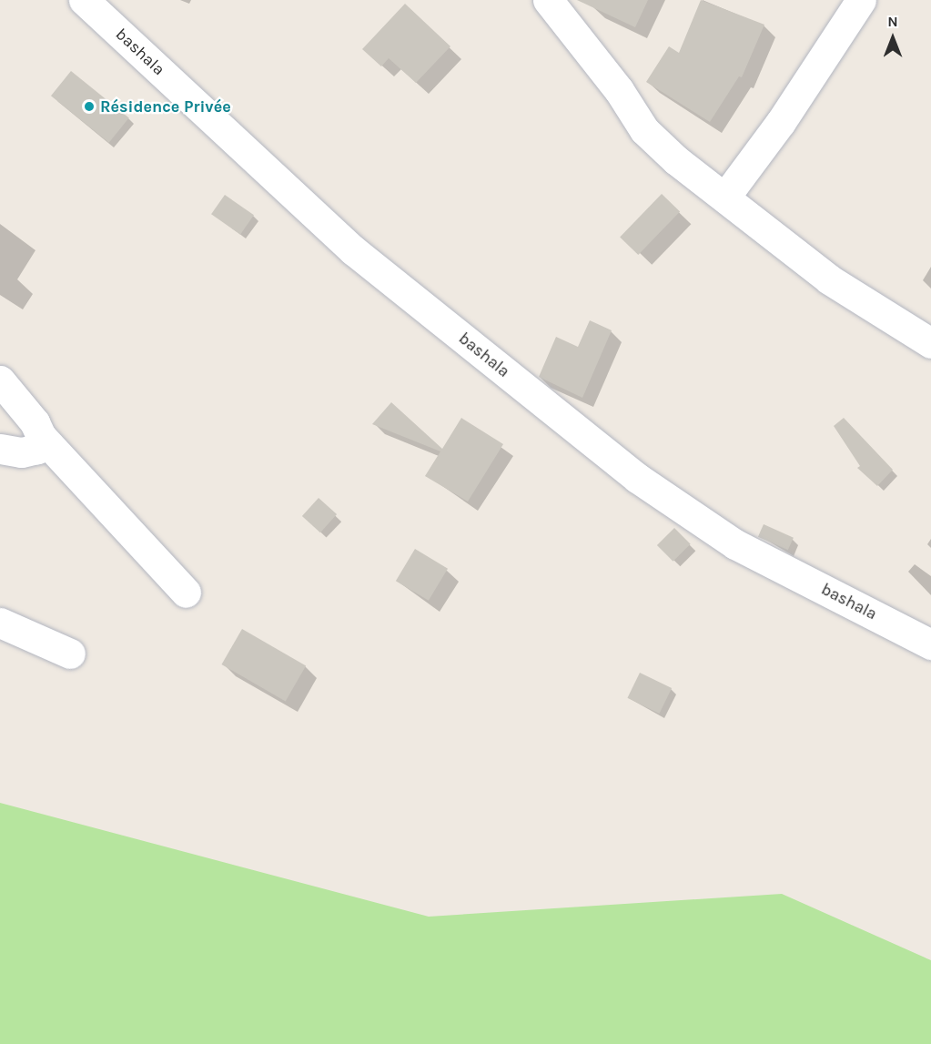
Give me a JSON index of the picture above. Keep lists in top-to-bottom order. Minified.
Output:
{"streets":{"street":["bashala"]},"places":["Résidence Privée"],"north":"top"}
